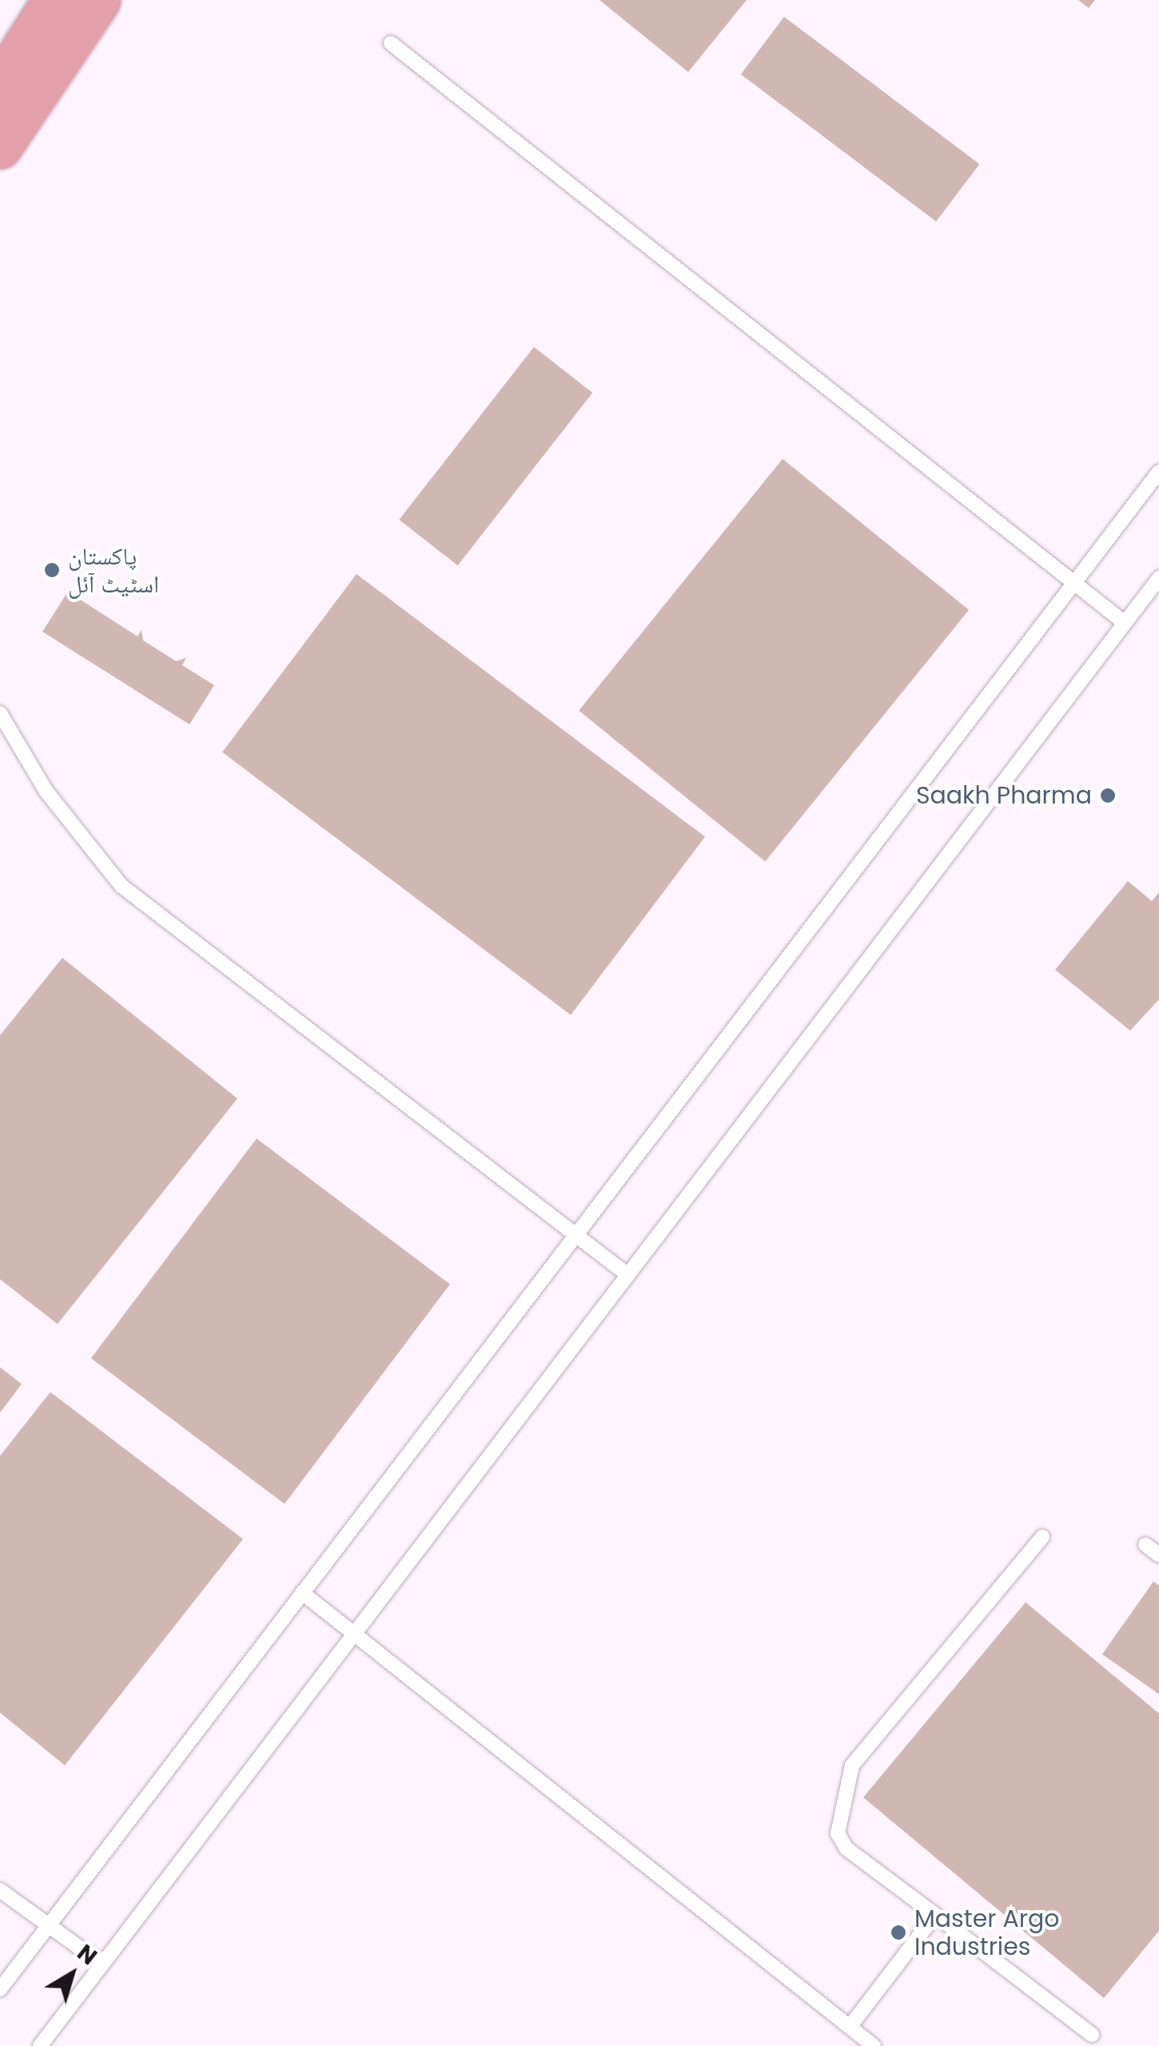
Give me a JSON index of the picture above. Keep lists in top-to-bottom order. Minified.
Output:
{"places":["پاکستان اسٹیٹ آئل","Saakh Pharma","Master Argo Industries"],"north":"top right"}
